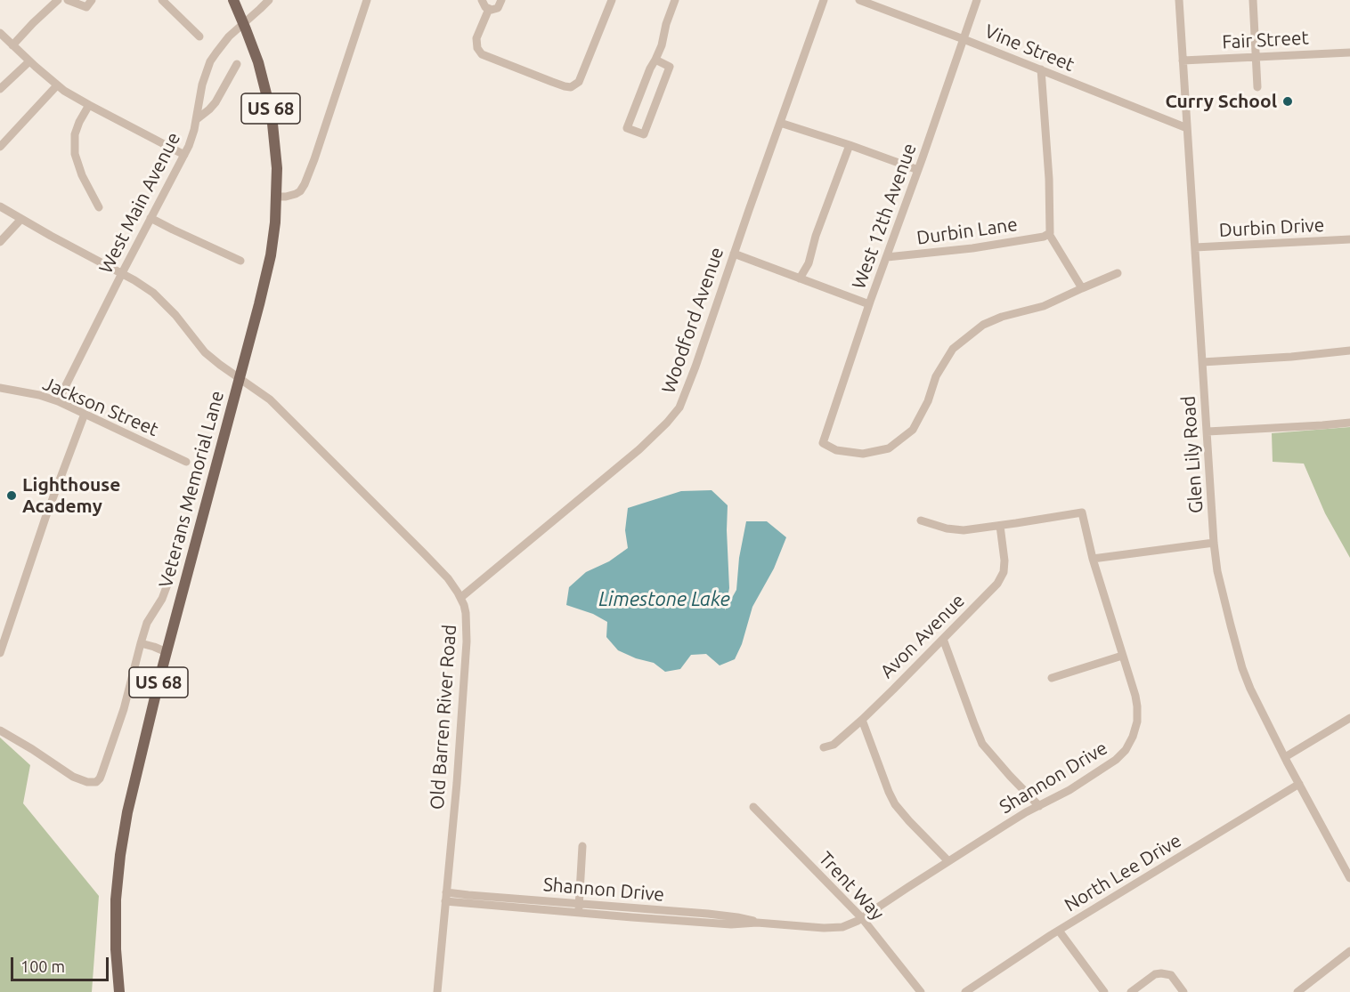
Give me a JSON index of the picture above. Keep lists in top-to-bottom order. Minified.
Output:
{"streets":{"main road":["US 68","Veterans Memorial Lane"],"street":["Fair Street","Vine Street","West Main Avenue","West 12th Avenue","Durbin Drive","Durbin Lane","Woodford Avenue","Jackson Street","Glen Lily Road","Avon Avenue","Old Barren River Road","Shannon Drive","North Lee Drive","Trent Way"]},"crossings":[["Fair Street","Glen Lily Road"],["Vine Street","West 12th Avenue"],["Vine Street","Glen Lily Road"],["West Main Avenue","Jackson Street"],["West Main Avenue","Veterans Memorial Lane"],["West Main Avenue","Old Barren River Road"],["West 12th Avenue","Durbin Lane"],["Durbin Drive","Glen Lily Road"],["Woodford Avenue","Old Barren River Road"],["Glen Lily Road","North Lee Drive"],["Veterans Memorial Lane","Old Barren River Road"],["Avon Avenue","Shannon Drive"],["Old Barren River Road","Shannon Drive"],["Shannon Drive","Trent Way"]],"water":["Limestone Lake"],"places":["Curry School","Lighthouse Academy"],"scale_bar":"100 m"}
